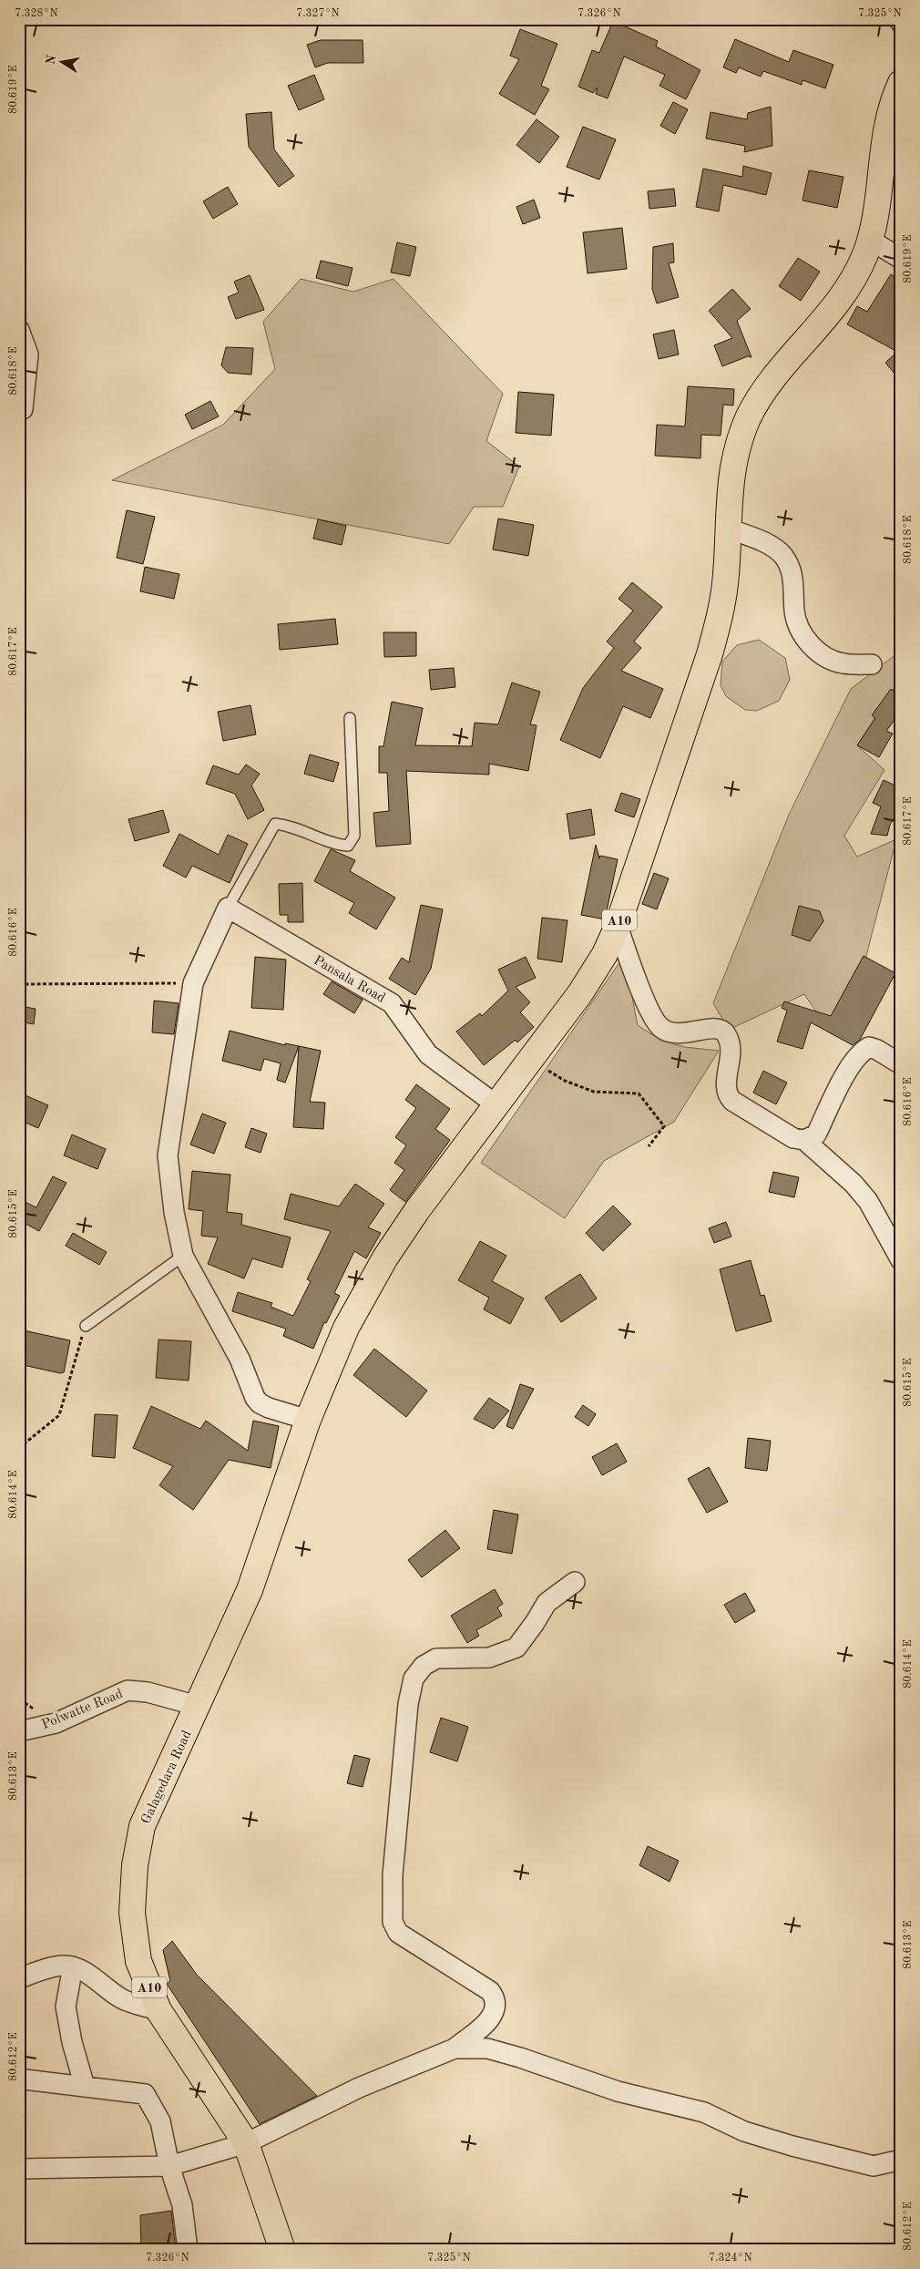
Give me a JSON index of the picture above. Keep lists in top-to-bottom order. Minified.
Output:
{"streets":{"highway":["A10","Galagedara Road"],"street":["Pansala Road","Polwatte Road"]},"crossings":[["A10","Pansala Road"],["A10","Polwatte Road"],["A10","Galagedara Road"],["Polwatte Road","Galagedara Road"]],"north":"left","coordinates":["7.328°N","7.327°N","7.326°N","7.325°N","80.619°E","80.618°E","80.617°E","80.616°E","80.615°E","80.614°E","80.613°E","80.612°E","7.324°N"]}
